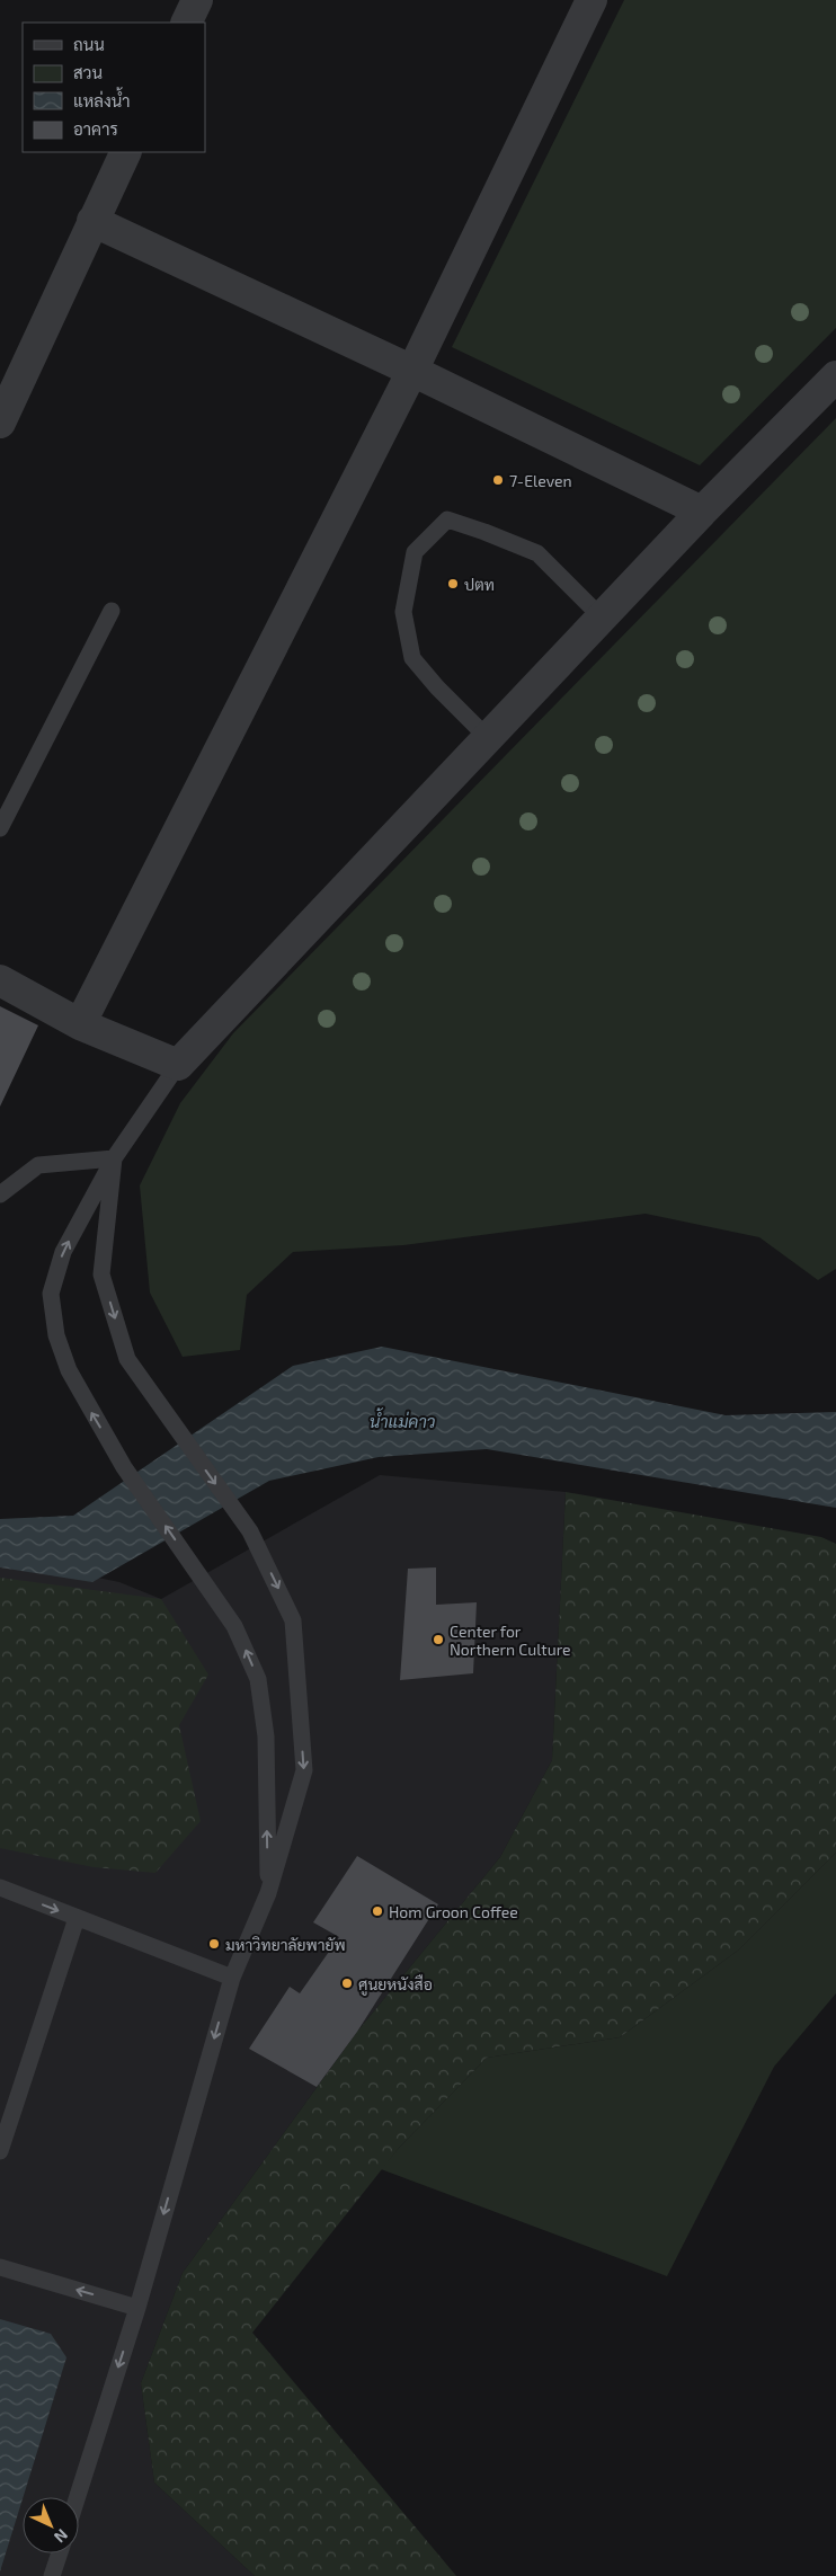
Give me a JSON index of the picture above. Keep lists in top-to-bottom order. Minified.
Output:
{"water":["น้ำแม่คาว"],"places":["7-Eleven","ปตท","Center for Northern Culture","Hom Groon Coffee","มหาวิทยาลัยพายัพ","ศูนยหนังสือ"],"legend":["ถนน","สวน","แหล่งน้ำ","อาคาร"],"north":"bottom right"}
